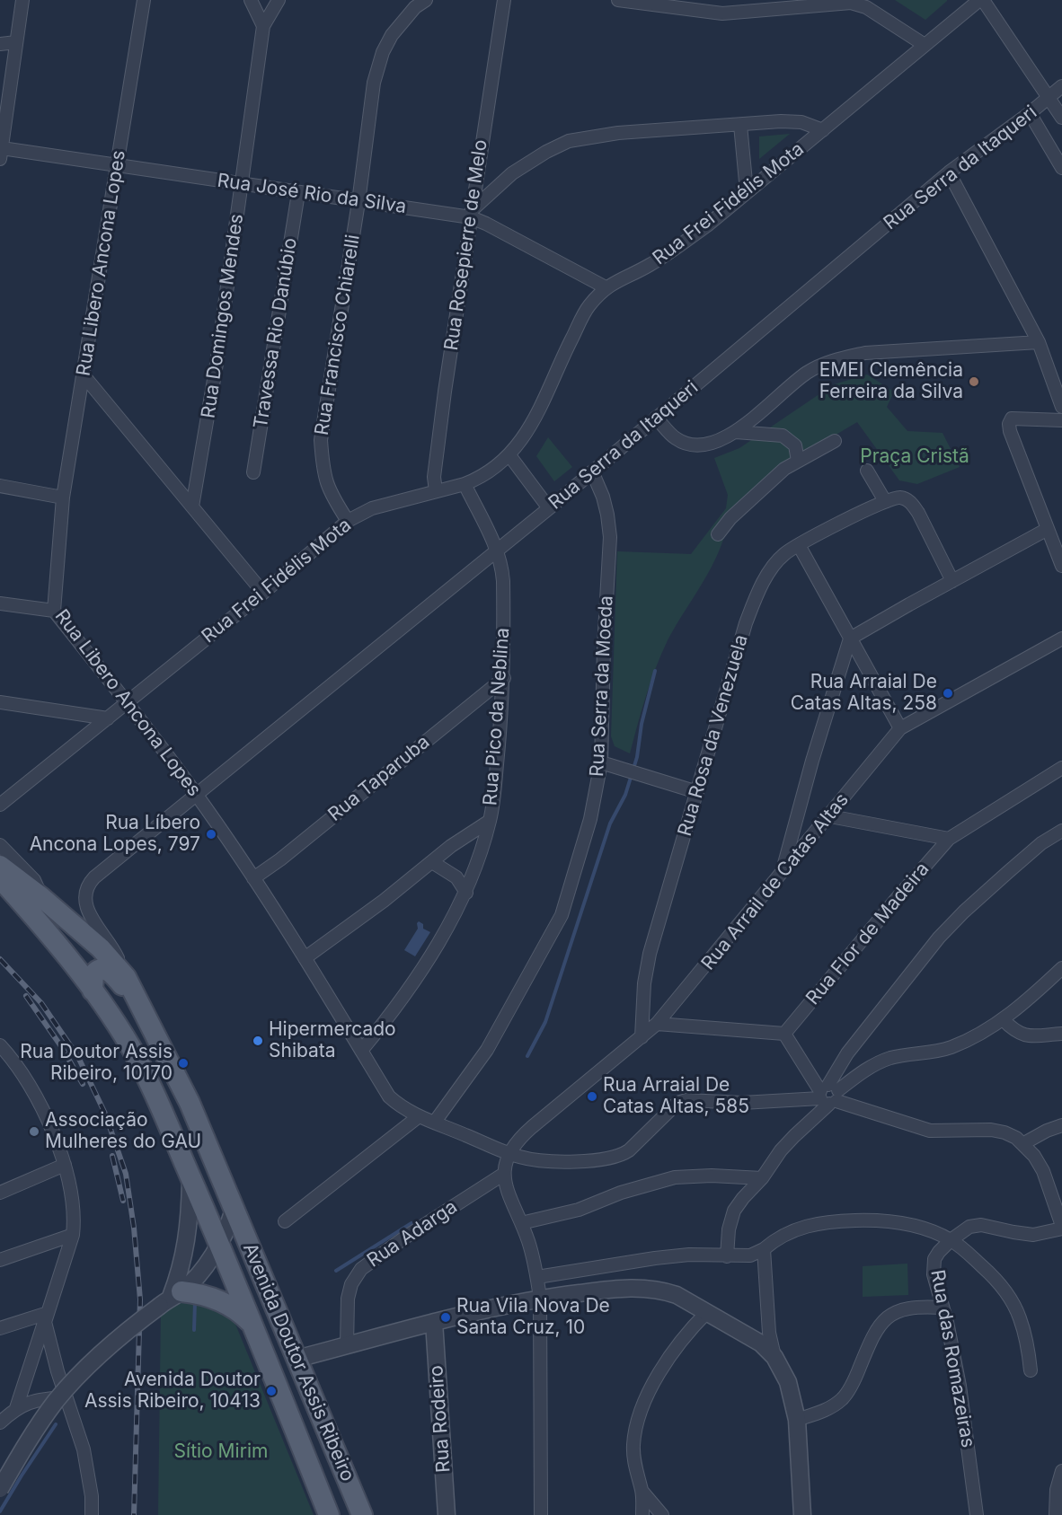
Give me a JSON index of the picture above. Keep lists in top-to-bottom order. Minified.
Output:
{"streets":{"main road":["Avenida Doutor Assis Ribeiro"],"street":["Rua Serra da Itaqueri","Rua José Rio da Silva","Rua Frei Fidélis Mota","Rua Rosepierre de Melo","Rua Libero Ancona Lopes","Rua Domingos Mendes","Travessa Rio Danúbio","Rua Francisco Chiarelli","Rua Serra da Moeda","Rua Pico da Neblina","Rua Rosa da Venezuela","Rua Taparuba","Rua Arrail de Catas Altas","Rua Flor de Madeira","Rua Adarga","Rua das Romazeiras","Rua Rodeiro"]},"crossings":[["Rua Serra da Itaqueri","Rua Libero Ancona Lopes"],["Rua Serra da Itaqueri","Rua Serra da Moeda"],["Rua Serra da Itaqueri","Rua Pico da Neblina"],["Rua José Rio da Silva","Rua Frei Fidélis Mota"],["Rua José Rio da Silva","Rua Rosepierre de Melo"],["Rua José Rio da Silva","Rua Libero Ancona Lopes"],["Rua José Rio da Silva","Rua Domingos Mendes"],["Rua José Rio da Silva","Travessa Rio Danúbio"],["Rua José Rio da Silva","Rua Francisco Chiarelli"],["Rua Frei Fidélis Mota","Rua Rosepierre de Melo"],["Rua Frei Fidélis Mota","Rua Libero Ancona Lopes"],["Rua Frei Fidélis Mota","Rua Francisco Chiarelli"],["Rua Frei Fidélis Mota","Rua Pico da Neblina"],["Rua Libero Ancona Lopes","Rua Serra da Moeda"],["Rua Libero Ancona Lopes","Rua Pico da Neblina"],["Rua Libero Ancona Lopes","Rua Taparuba"],["Rua Libero Ancona Lopes","Rua Arrail de Catas Altas"],["Rua Pico da Neblina","Rua Taparuba"],["Rua Rosa da Venezuela","Rua Arrail de Catas Altas"]],"parks":["Praça Cristã","Sítio Mirim"],"places":["EMEI Clemência Ferreira da Silva","Rua Arraial De Catas Altas, 258","Rua Líbero Ancona Lopes, 797","Hipermercado Shibata","Rua Doutor Assis Ribeiro, 10170","Rua Arraial De Catas Altas, 585","Associação Mulheres do GAU","Rua Vila Nova De Santa Cruz, 10","Avenida Doutor Assis Ribeiro, 10413"]}
